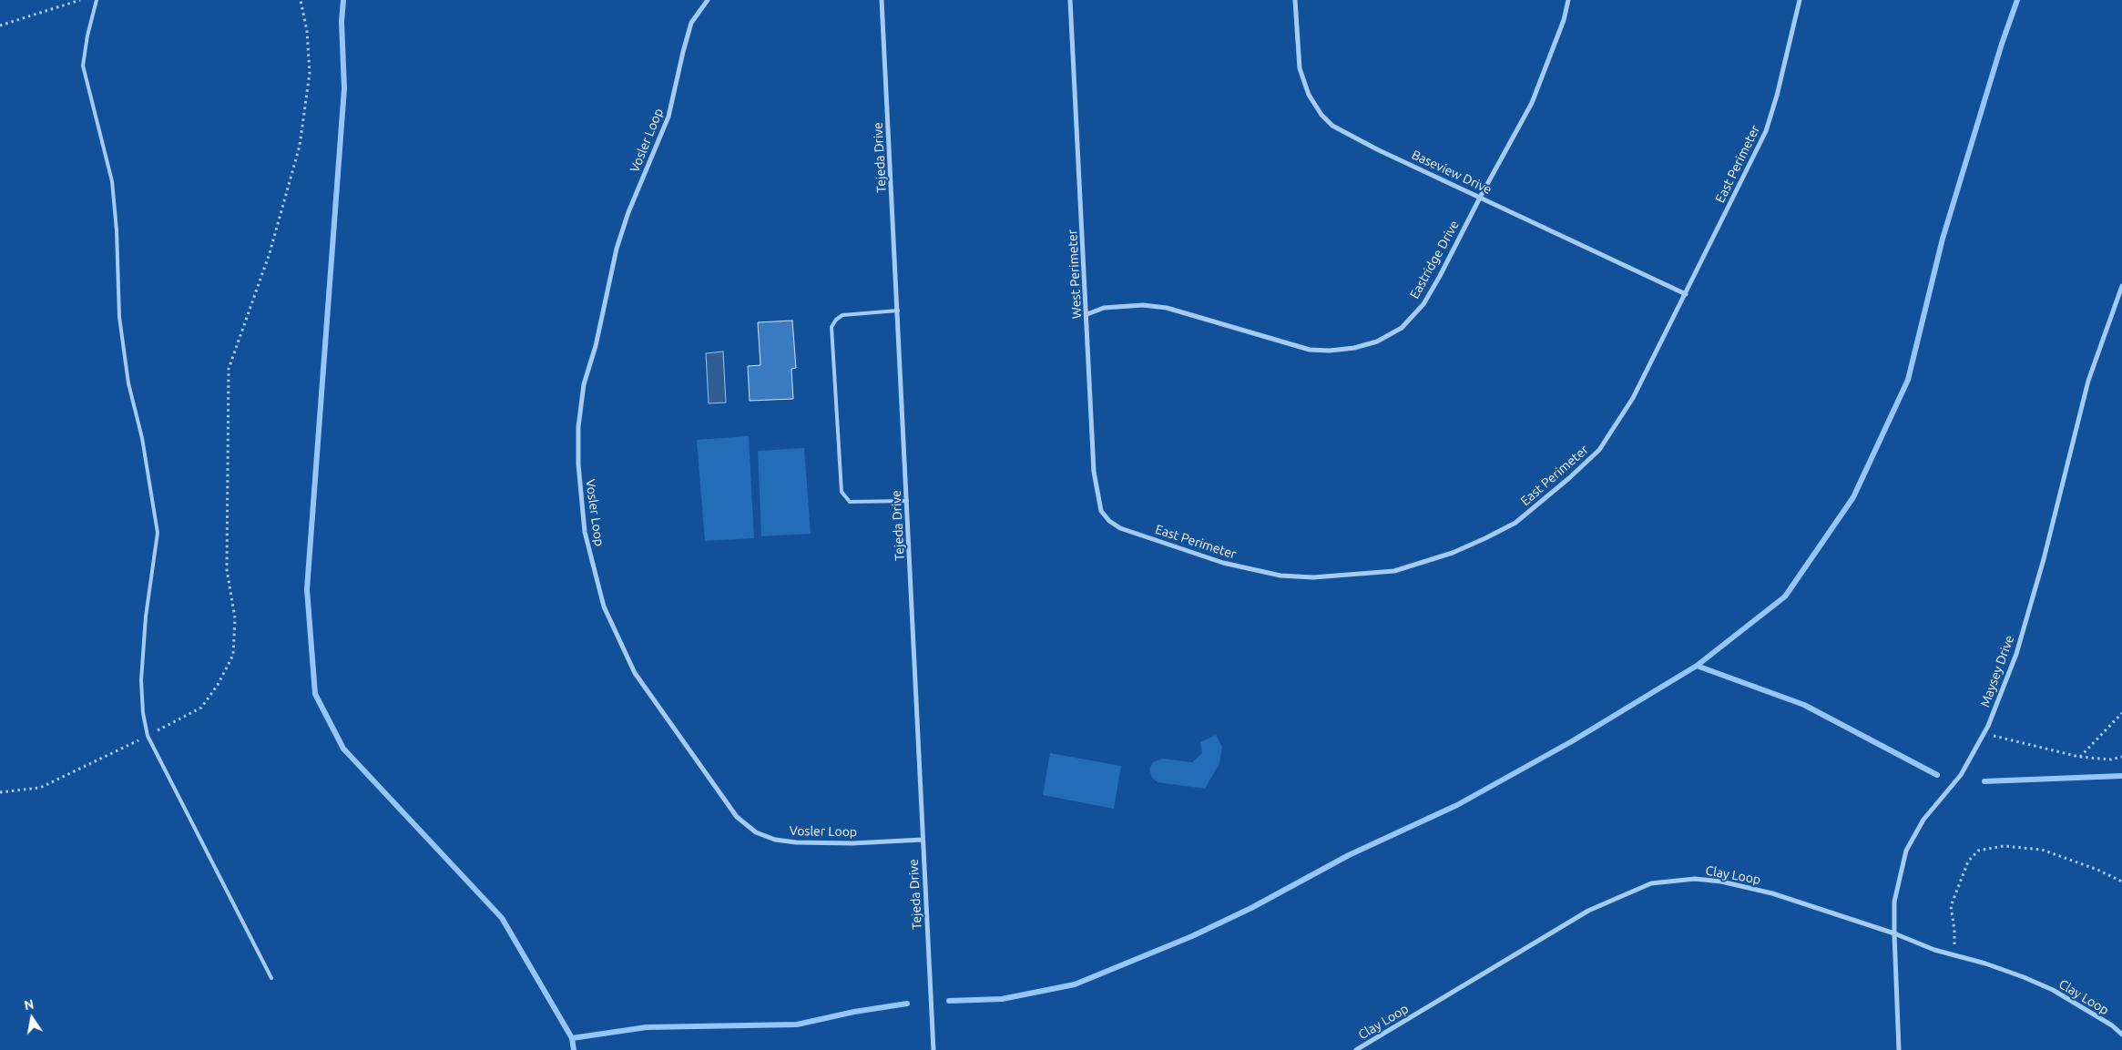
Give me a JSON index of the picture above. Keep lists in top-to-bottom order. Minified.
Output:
{"streets":{"street":["Vosler Loop","Tejeda Drive","East Perimeter","Baseview Drive","Eastridge Drive","West Perimeter","Maysey Drive","Clay Loop"]},"crossings":[["Vosler Loop","Tejeda Drive"],["East Perimeter","Baseview Drive"],["East Perimeter","West Perimeter"],["Baseview Drive","Eastridge Drive"],["Eastridge Drive","West Perimeter"],["Maysey Drive","Clay Loop"]],"north":"top"}
